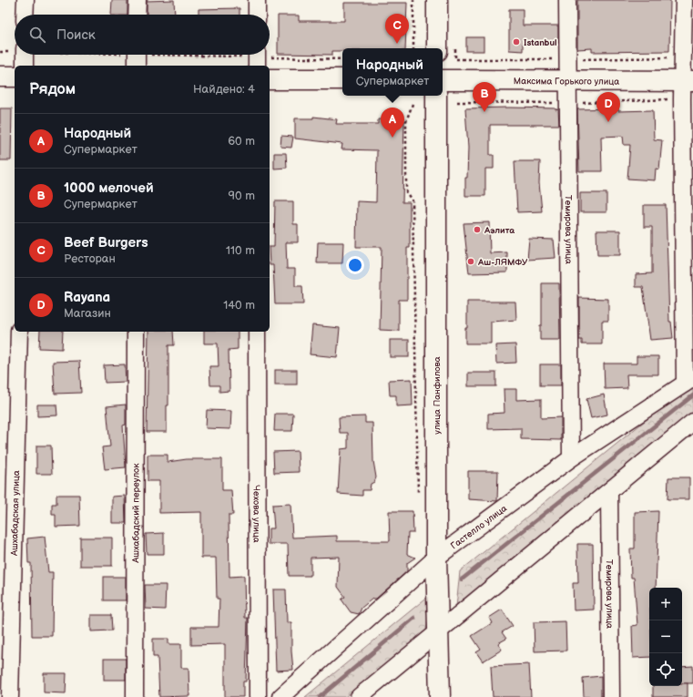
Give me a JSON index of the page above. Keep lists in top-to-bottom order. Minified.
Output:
{"streets":{"street":["Максима Горького улица","Темирова улица","улица Панфилова","Ашхабадская улица","Ашхабадский переулок","Чехова улица","Гастелло улица"]},"crossings":[["Максима Горького улица","Темирова улица"],["Темирова улица","Гастелло улица"],["улица Панфилова","Гастелло улица"]],"places":["Istanbul","Аэлита","Аш-ЛЯМФУ"],"page":{"pins":["C","B","D","A"],"search":"Поиск","popup":["Народный","Супермаркет"],"heading":["Рядом","Найдено: 4"],"list":[{"mark":"A","name":"Народный","note":"Супермаркет","value":"60 m"},{"mark":"B","name":"1000 мелочей","note":"Супермаркет","value":"90 m"},{"mark":"C","name":"Beef Burgers","note":"Ресторан","value":"110 m"},{"mark":"D","name":"Rayana","note":"Магазин","value":"140 m"}],"map_buttons":["+","−"]}}
